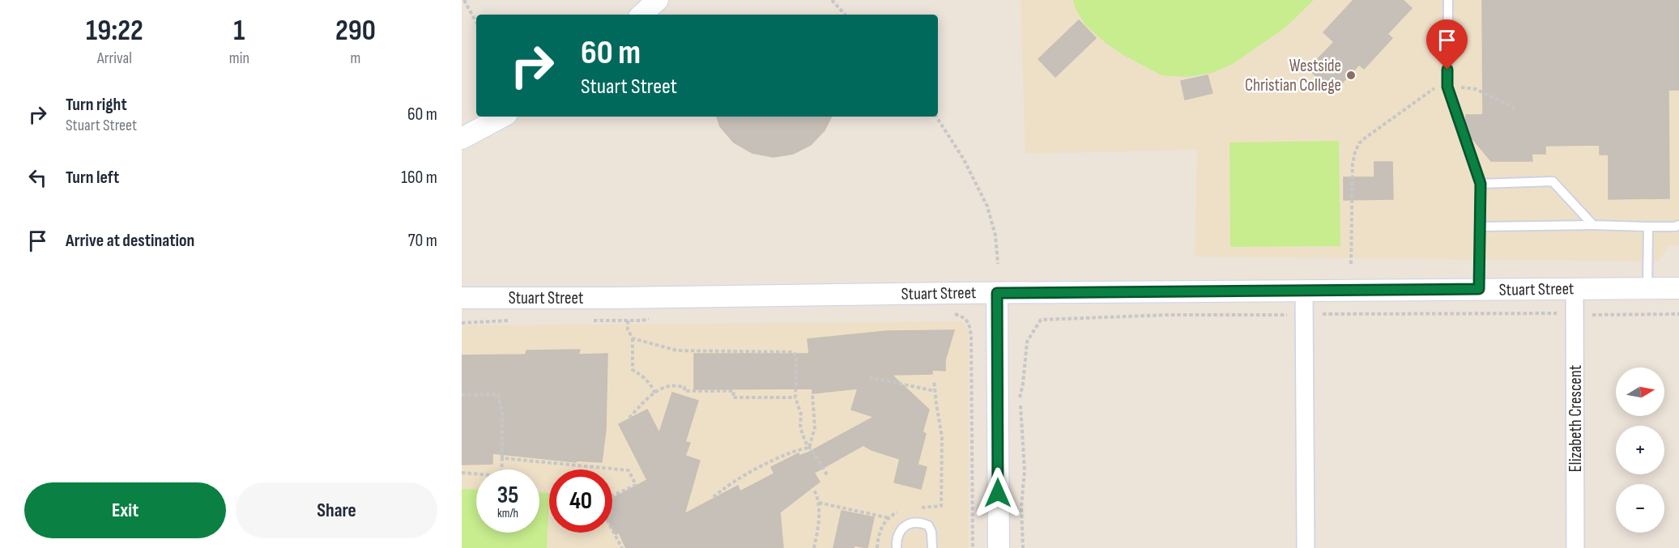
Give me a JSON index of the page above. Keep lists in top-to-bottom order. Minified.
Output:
{"streets":{"street":["Stuart Street","Elizabeth Crescent"]},"crossings":[["Stuart Street","Elizabeth Crescent"]],"places":["Westside Christian College"],"north":"right","page":{"eta":["19:22","Arrival","1","min","290","m"],"turn":["60 m","Stuart Street"],"list":[{"name":"Turn right","note":"Stuart Street","value":"60 m"},{"name":"Turn left","value":"160 m"},{"name":"Arrive at destination","value":"70 m"}],"map_buttons":["+","−"],"speed":"35 km/h","limit":"40","buttons":["Exit","Share"]}}
